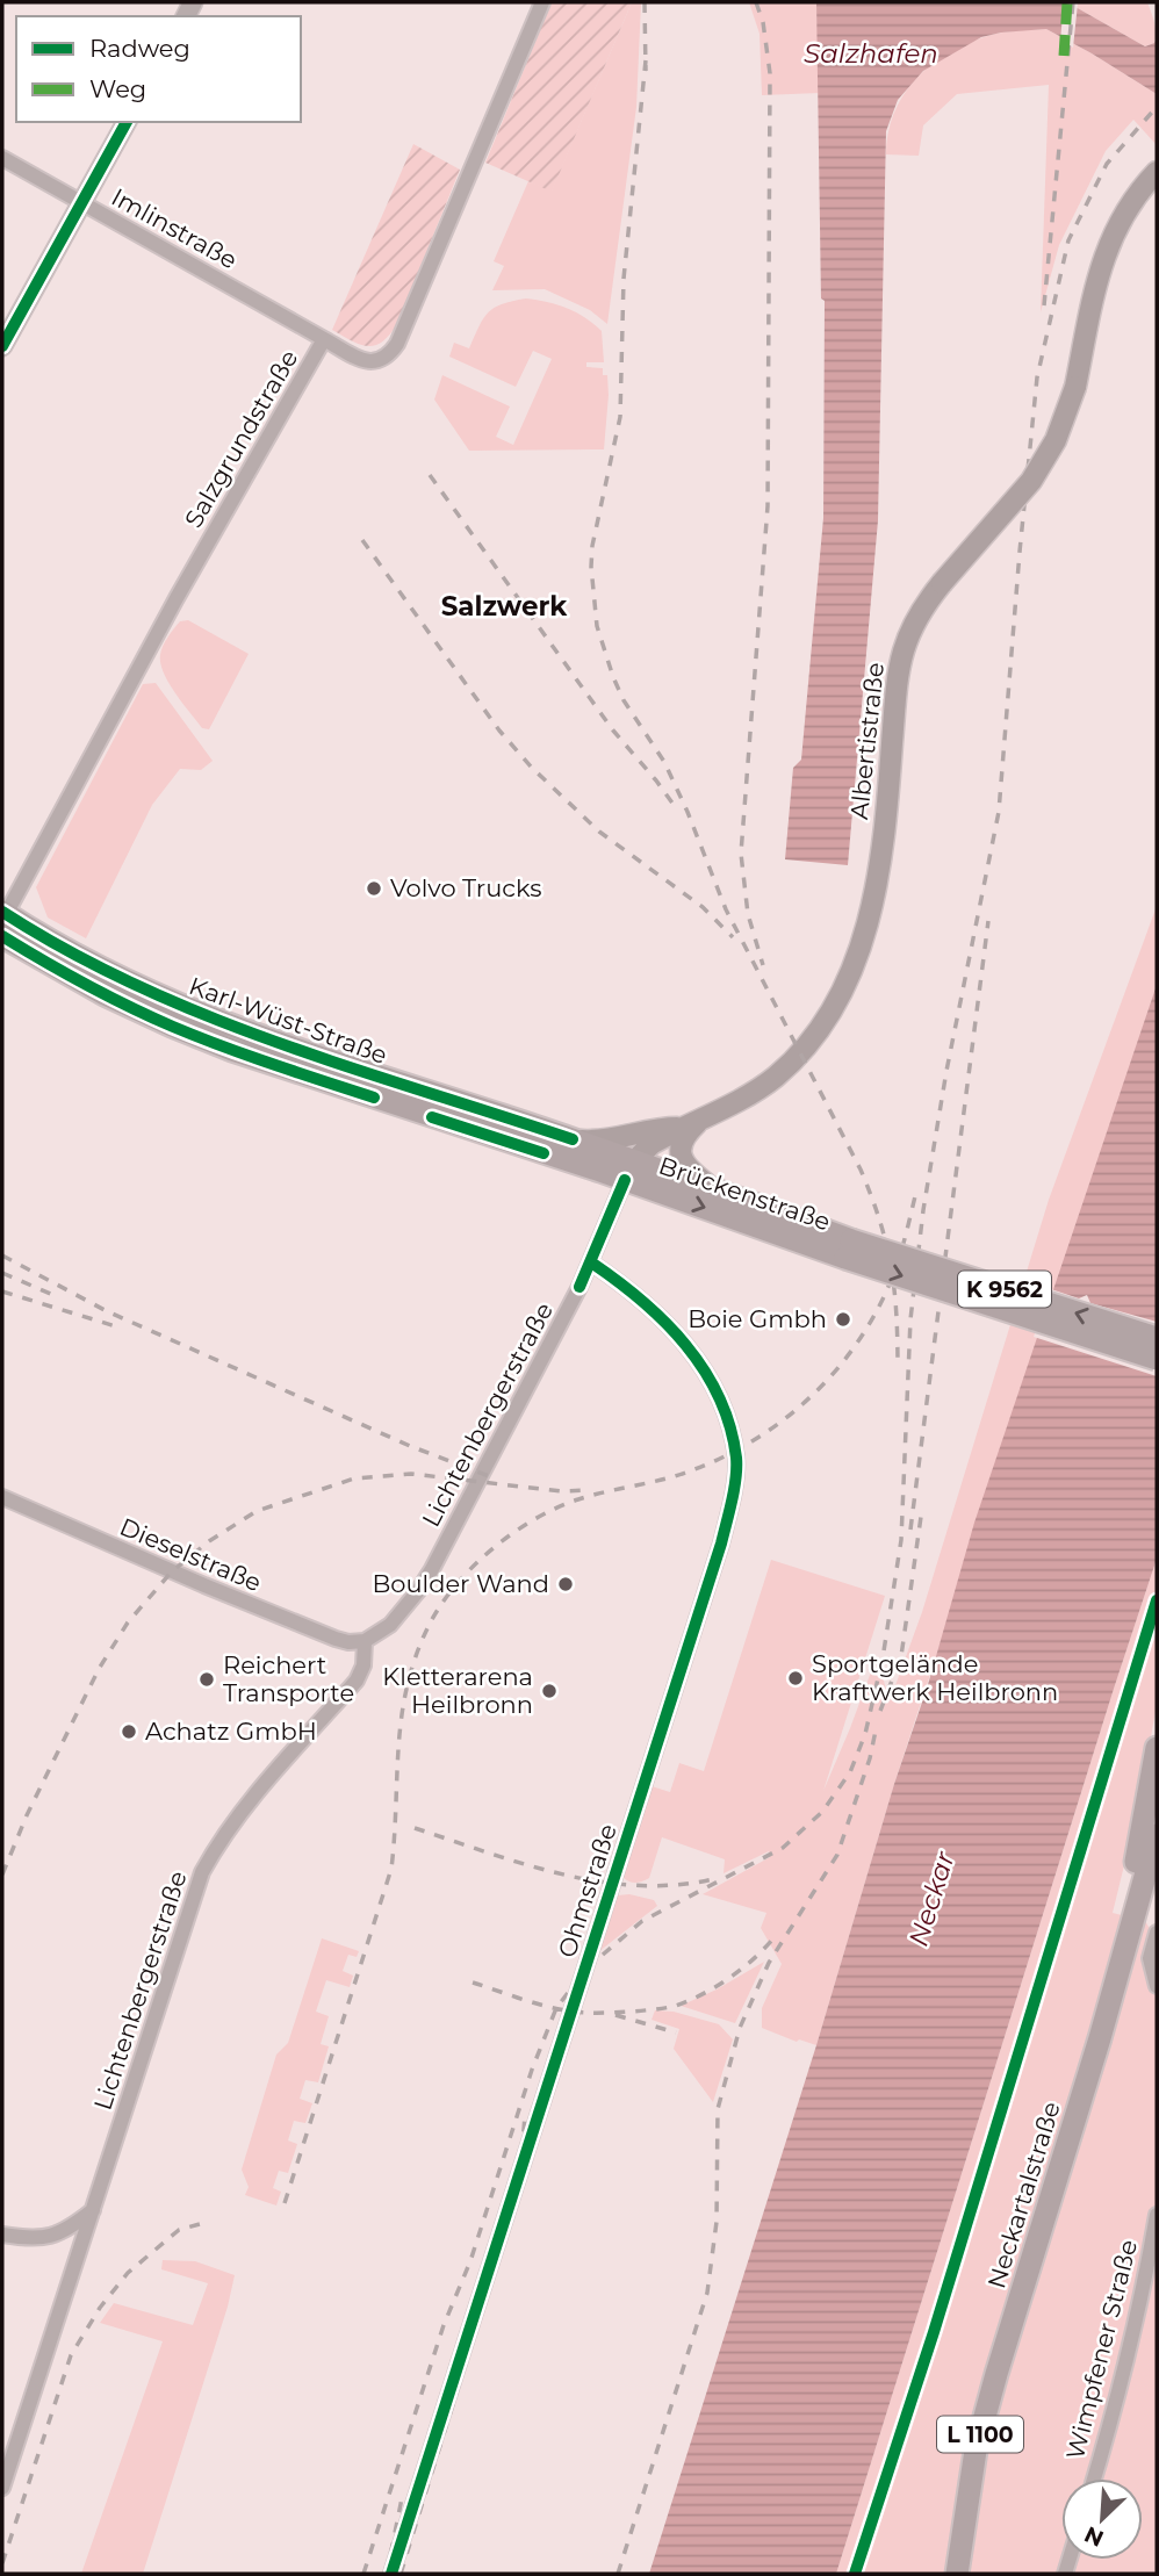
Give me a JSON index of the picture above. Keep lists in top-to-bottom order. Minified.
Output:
{"streets":{"main road":["Albertistraße","Karl-Wüst-Straße","Brückenstraße","K 9562","Neckartalstraße","L 1100"],"street":["Imlinstraße","Salzgrundstraße","Lichtenbergerstraße","Dieselstraße","Ohmstraße","Wimpfener Straße"]},"crossings":[["Imlinstraße","Salzgrundstraße"],["Salzgrundstraße","Karl-Wüst-Straße"],["Albertistraße","Karl-Wüst-Straße"],["Albertistraße","Brückenstraße"],["Albertistraße","Lichtenbergerstraße"],["Karl-Wüst-Straße","Brückenstraße"],["Karl-Wüst-Straße","Lichtenbergerstraße"],["Brückenstraße","K 9562"],["Brückenstraße","Lichtenbergerstraße"],["Lichtenbergerstraße","Dieselstraße"],["Lichtenbergerstraße","Ohmstraße"]],"districts":["Salzwerk"],"water":["Salzhafen","Neckar"],"places":["Volvo Trucks","Boie Gmbh","Boulder Wand","Sportgelände Kraftwerk Heilbronn","Reichert Transporte","Kletterarena Heilbronn","Achatz GmbH"],"legend":["Radweg","Weg"],"north":"bottom left"}
